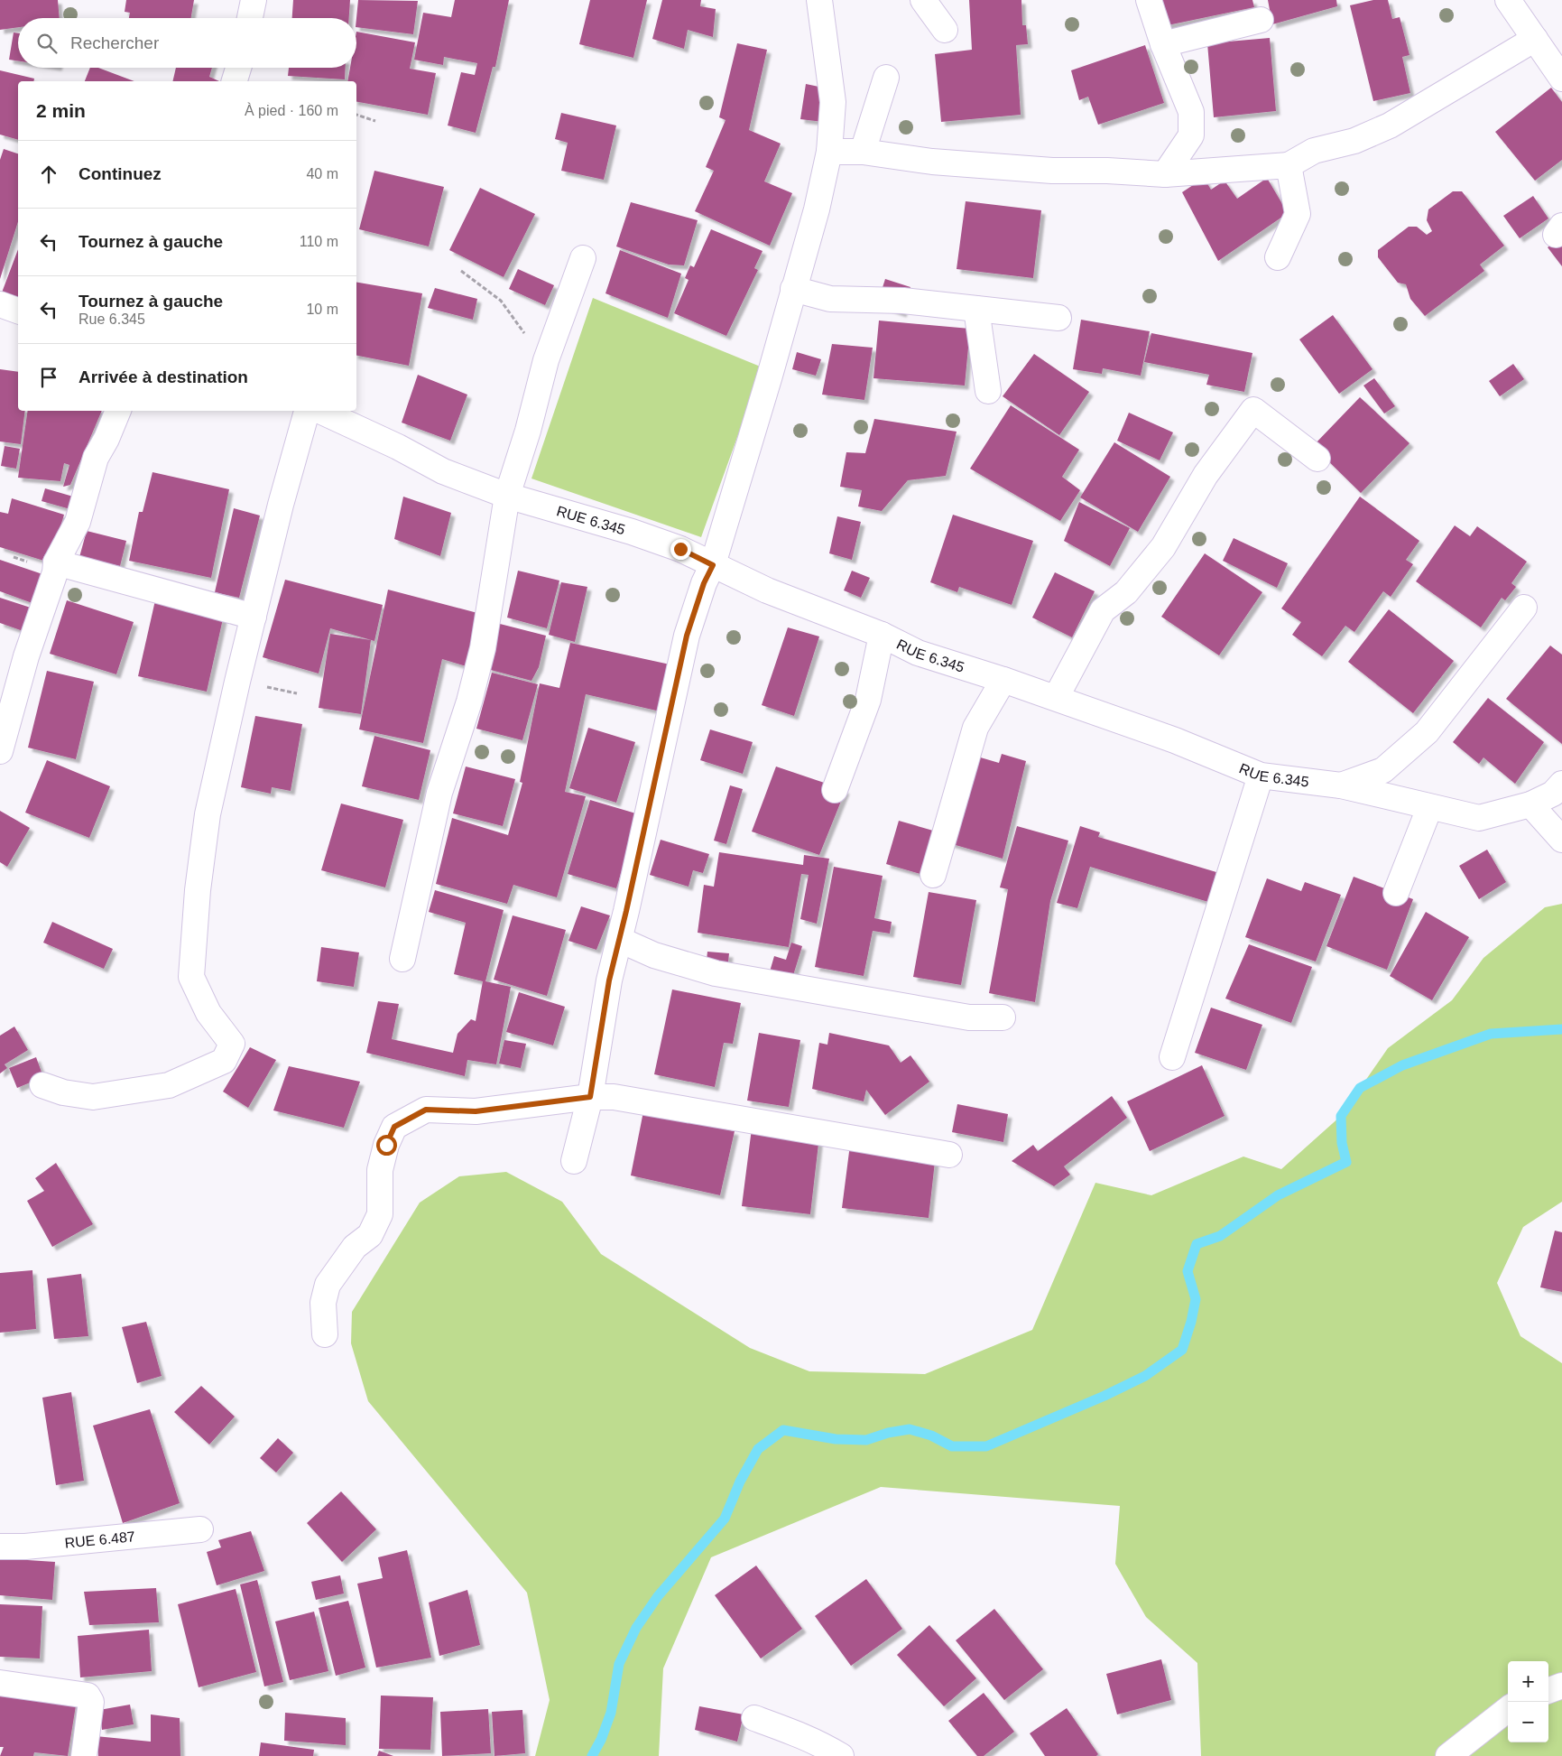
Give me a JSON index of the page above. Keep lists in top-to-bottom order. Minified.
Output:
{"streets":{"street":["RUE 6.345","RUE 6.487"]},"page":{"search":"Rechercher","heading":["2 min","À pied · 160 m"],"list":[["Continuez","40 m"],["Tournez à gauche","110 m"],["Tournez à gauche","Rue 6.345","10 m"],"Arrivée à destination"],"map_buttons":["+","−"]}}
